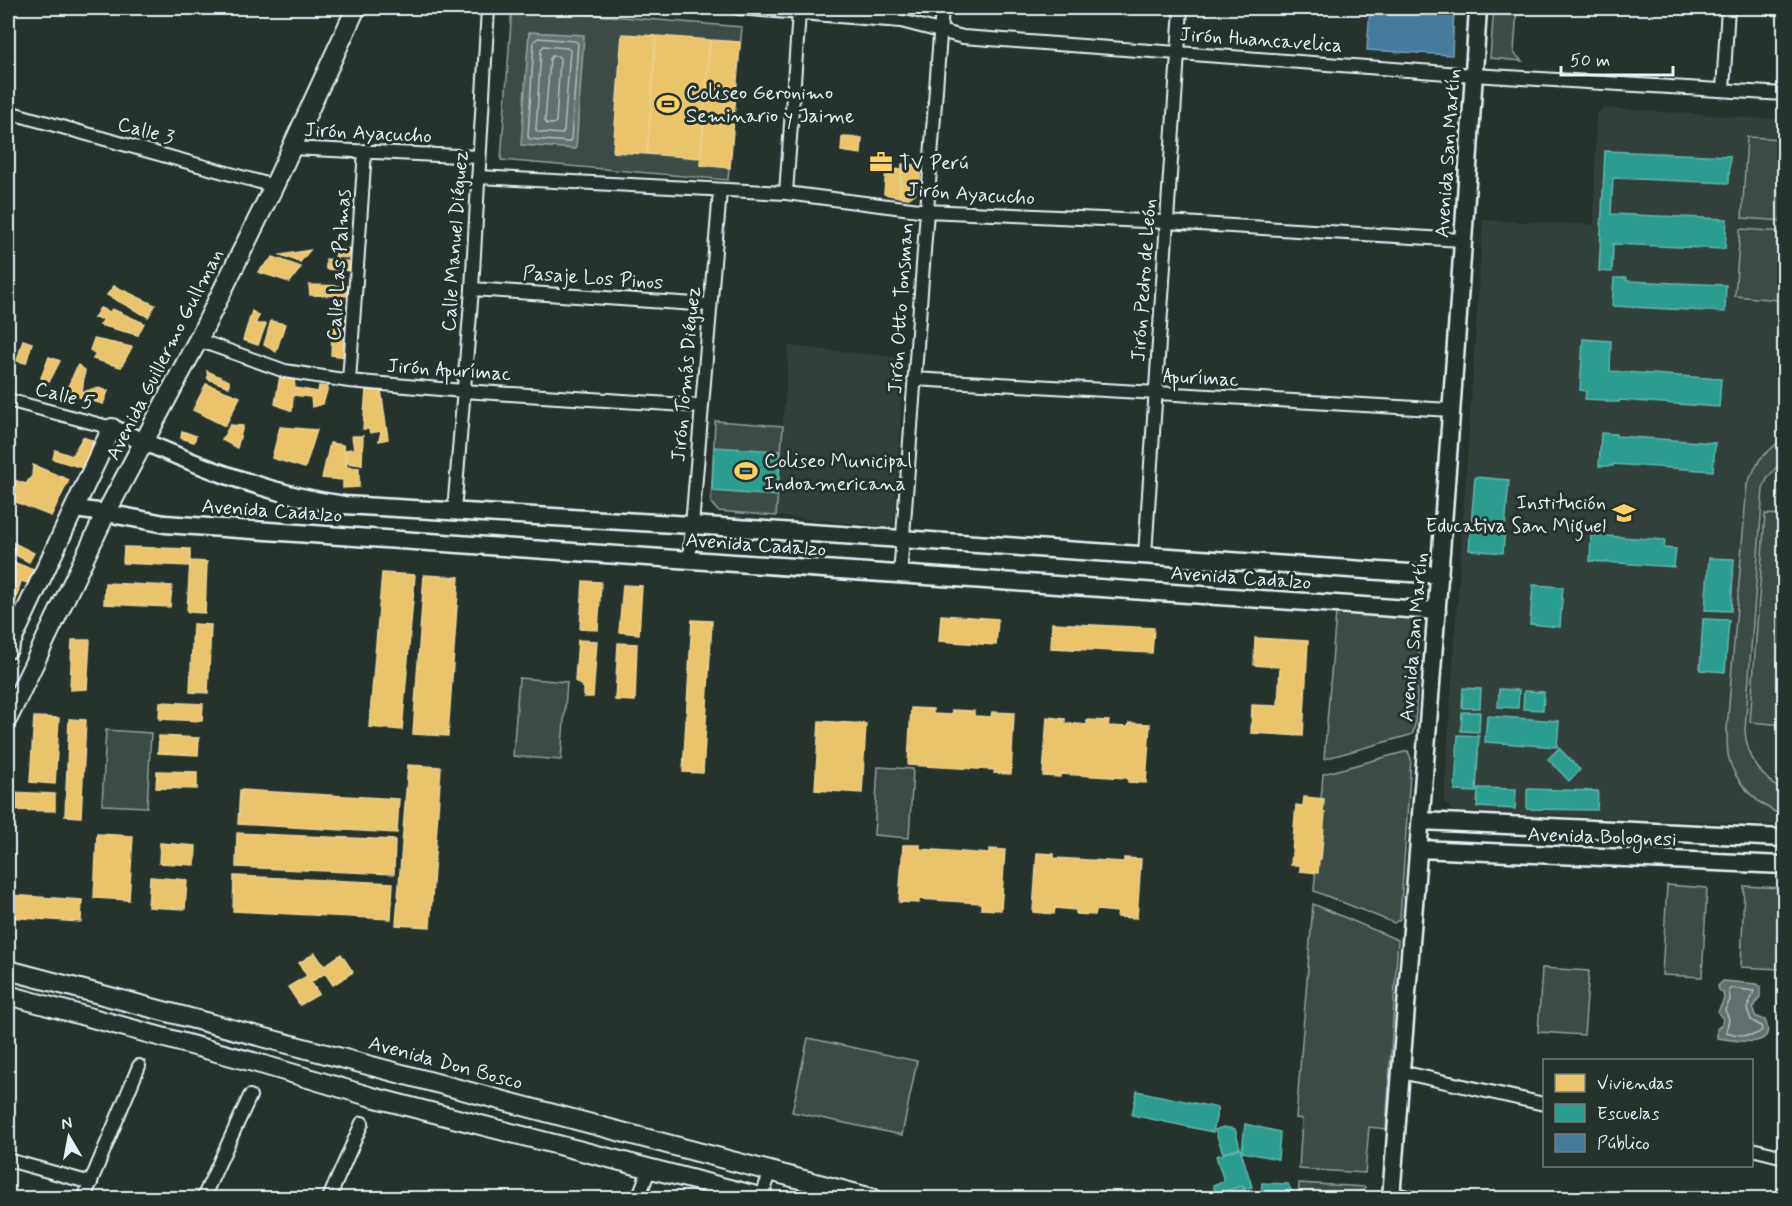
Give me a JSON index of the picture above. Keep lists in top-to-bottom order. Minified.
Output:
{"streets":{"main road":["Avenida Guillermo Gullman","Avenida Don Bosco"],"street":["Jirón Huancavelica","Calle 3","Jirón Ayacucho","Avenida San Martín","Calle Manuel Diéguez","Calle Las Palmas","Pasaje Los Pinos","Jirón Pedro de León","Jirón Otto Tonsman","Jirón Apurímac","Jirón Tomás Diéguez","Apurímac","Calle 5","Avenida Cadalzo","Avenida Bolognesi"]},"crossings":[["Jirón Huancavelica","Avenida San Martín"],["Jirón Huancavelica","Jirón Pedro de León"],["Jirón Huancavelica","Jirón Otto Tonsman"],["Calle 3","Avenida Guillermo Gullman"],["Jirón Ayacucho","Avenida San Martín"],["Jirón Ayacucho","Calle Manuel Diéguez"],["Jirón Ayacucho","Calle Las Palmas"],["Jirón Ayacucho","Jirón Pedro de León"],["Jirón Ayacucho","Jirón Otto Tonsman"],["Jirón Ayacucho","Avenida Guillermo Gullman"],["Jirón Ayacucho","Jirón Tomás Diéguez"],["Avenida San Martín","Apurímac"],["Avenida San Martín","Avenida Cadalzo"],["Avenida San Martín","Avenida Bolognesi"],["Calle Manuel Diéguez","Pasaje Los Pinos"],["Calle Manuel Diéguez","Jirón Apurímac"],["Calle Manuel Diéguez","Avenida Cadalzo"],["Calle Las Palmas","Jirón Apurímac"],["Pasaje Los Pinos","Jirón Tomás Diéguez"],["Jirón Pedro de León","Apurímac"],["Jirón Pedro de León","Avenida Cadalzo"],["Jirón Otto Tonsman","Apurímac"],["Jirón Otto Tonsman","Avenida Cadalzo"],["Avenida Guillermo Gullman","Jirón Apurímac"],["Avenida Guillermo Gullman","Calle 5"],["Avenida Guillermo Gullman","Avenida Cadalzo"],["Jirón Apurímac","Jirón Tomás Diéguez"],["Jirón Tomás Diéguez","Avenida Cadalzo"],["Calle 5","Avenida Cadalzo"]],"places":{"sports":["Coliseo Geronimo Seminario y Jaime","Coliseo Municipal Indoamericana"],"office":["TV Perú"],"school or university":["Institución Educativa San Miguel"]},"legend":["Viviendas","Escuelas","Público"],"scale_bar":"50 m","north":"top"}
